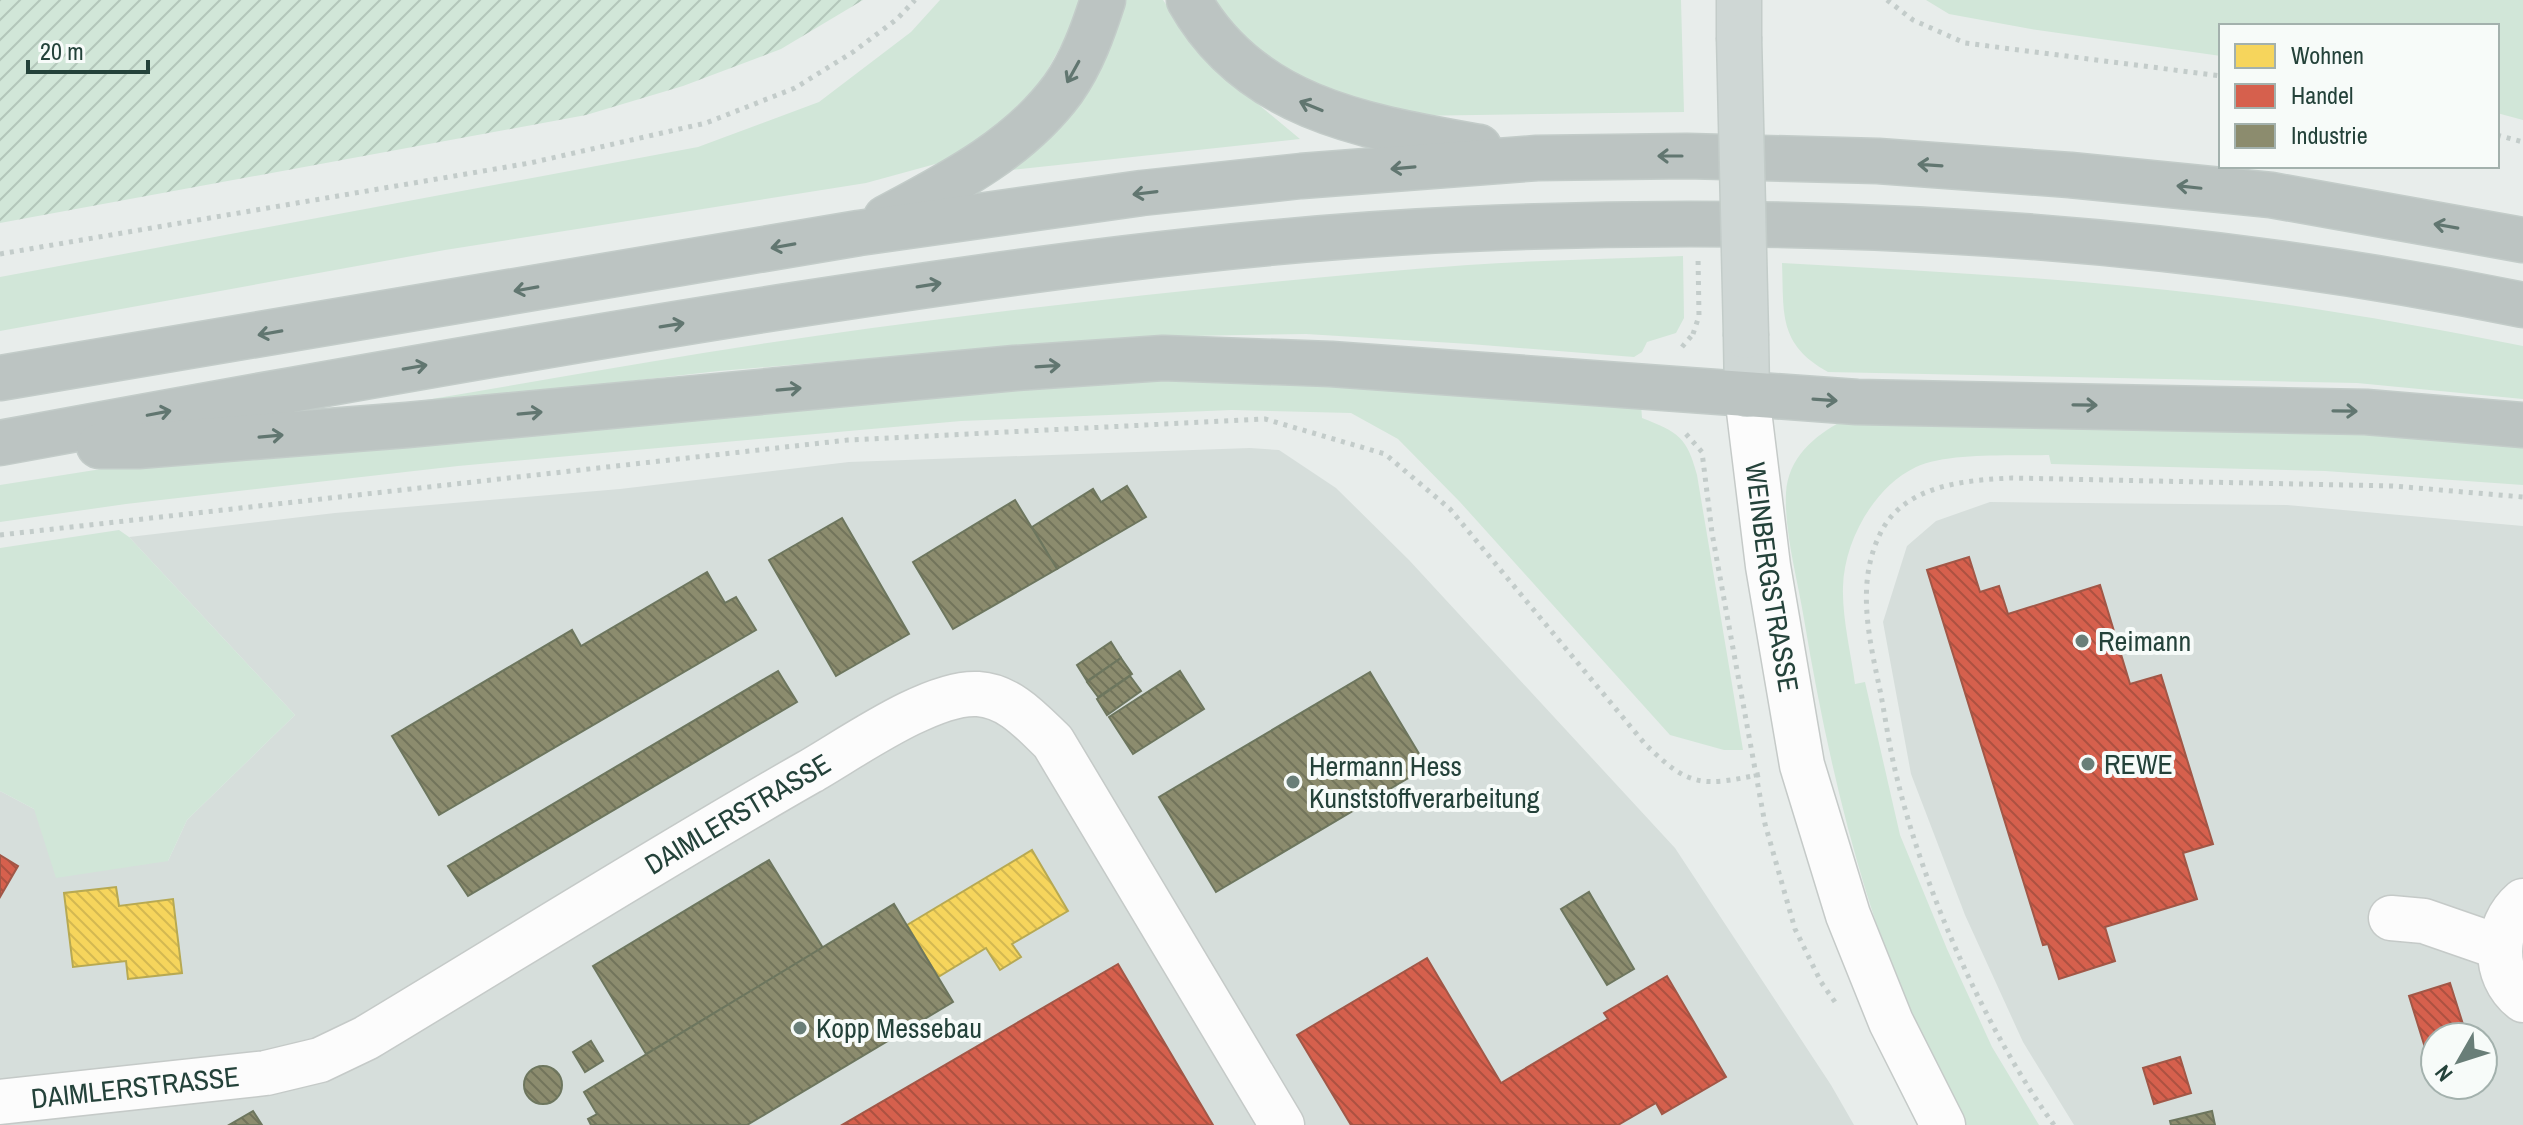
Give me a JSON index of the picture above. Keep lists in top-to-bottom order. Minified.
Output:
{"streets":{"main road":["WEINBERGSTRASSE"],"street":["DAIMLERSTRASSE"]},"places":["Reimann","REWE","Hermann Hess Kunststoffverarbeitung","Kopp Messebau"],"legend":["Wohnen","Handel","Industrie"],"scale_bar":"20 m","north":"bottom left"}
